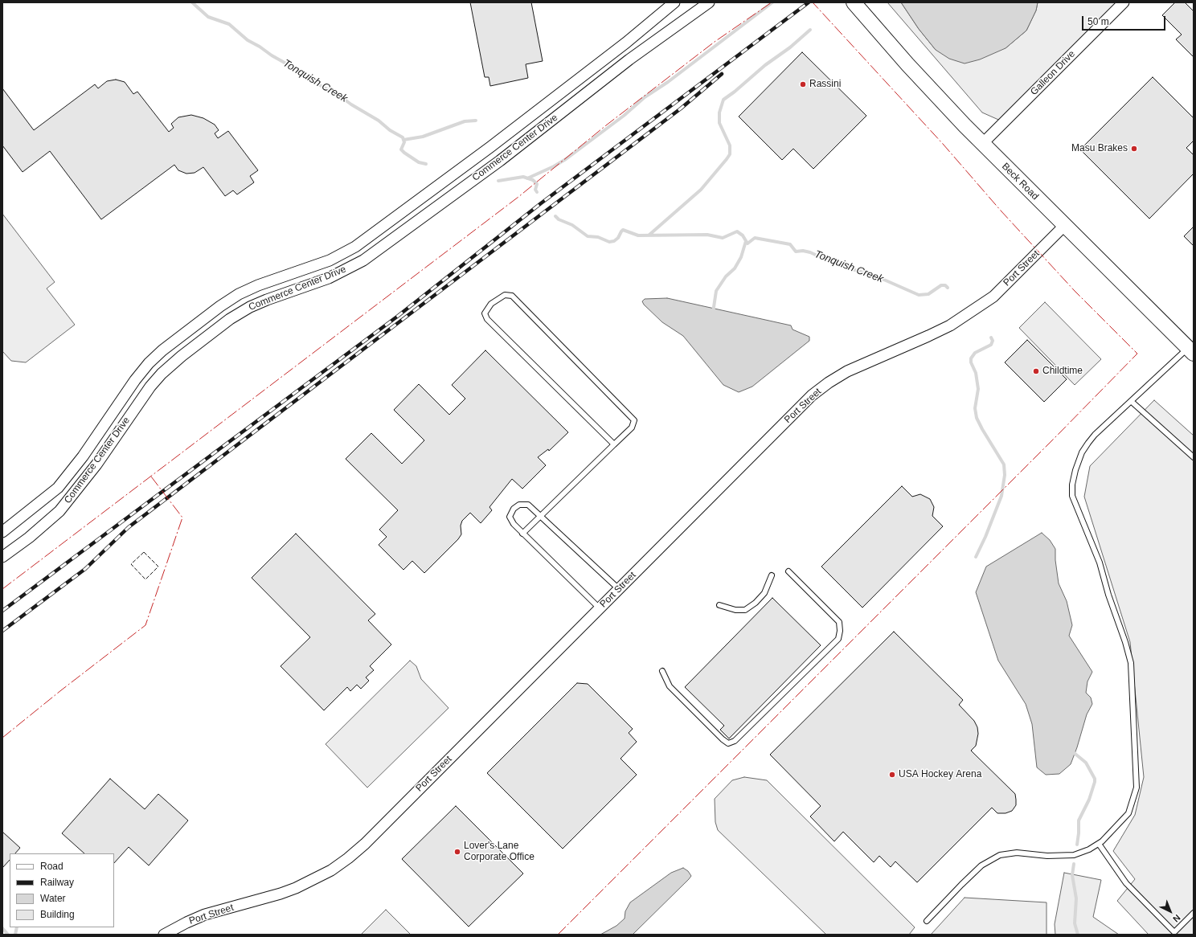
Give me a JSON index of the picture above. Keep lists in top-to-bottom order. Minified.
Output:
{"streets":{"main road":["Beck Road"],"street":["Galleon Drive","Commerce Center Drive","Port Street"]},"crossings":[["Galleon Drive","Beck Road"],["Beck Road","Port Street"]],"water":["Tonquish Creek"],"places":["Rassini","Masu Brakes","Childtime","USA Hockey Arena","Lover's Lane Corporate Office"],"legend":["Road","Railway","Water","Building"],"scale_bar":"50 m","north":"bottom right"}
